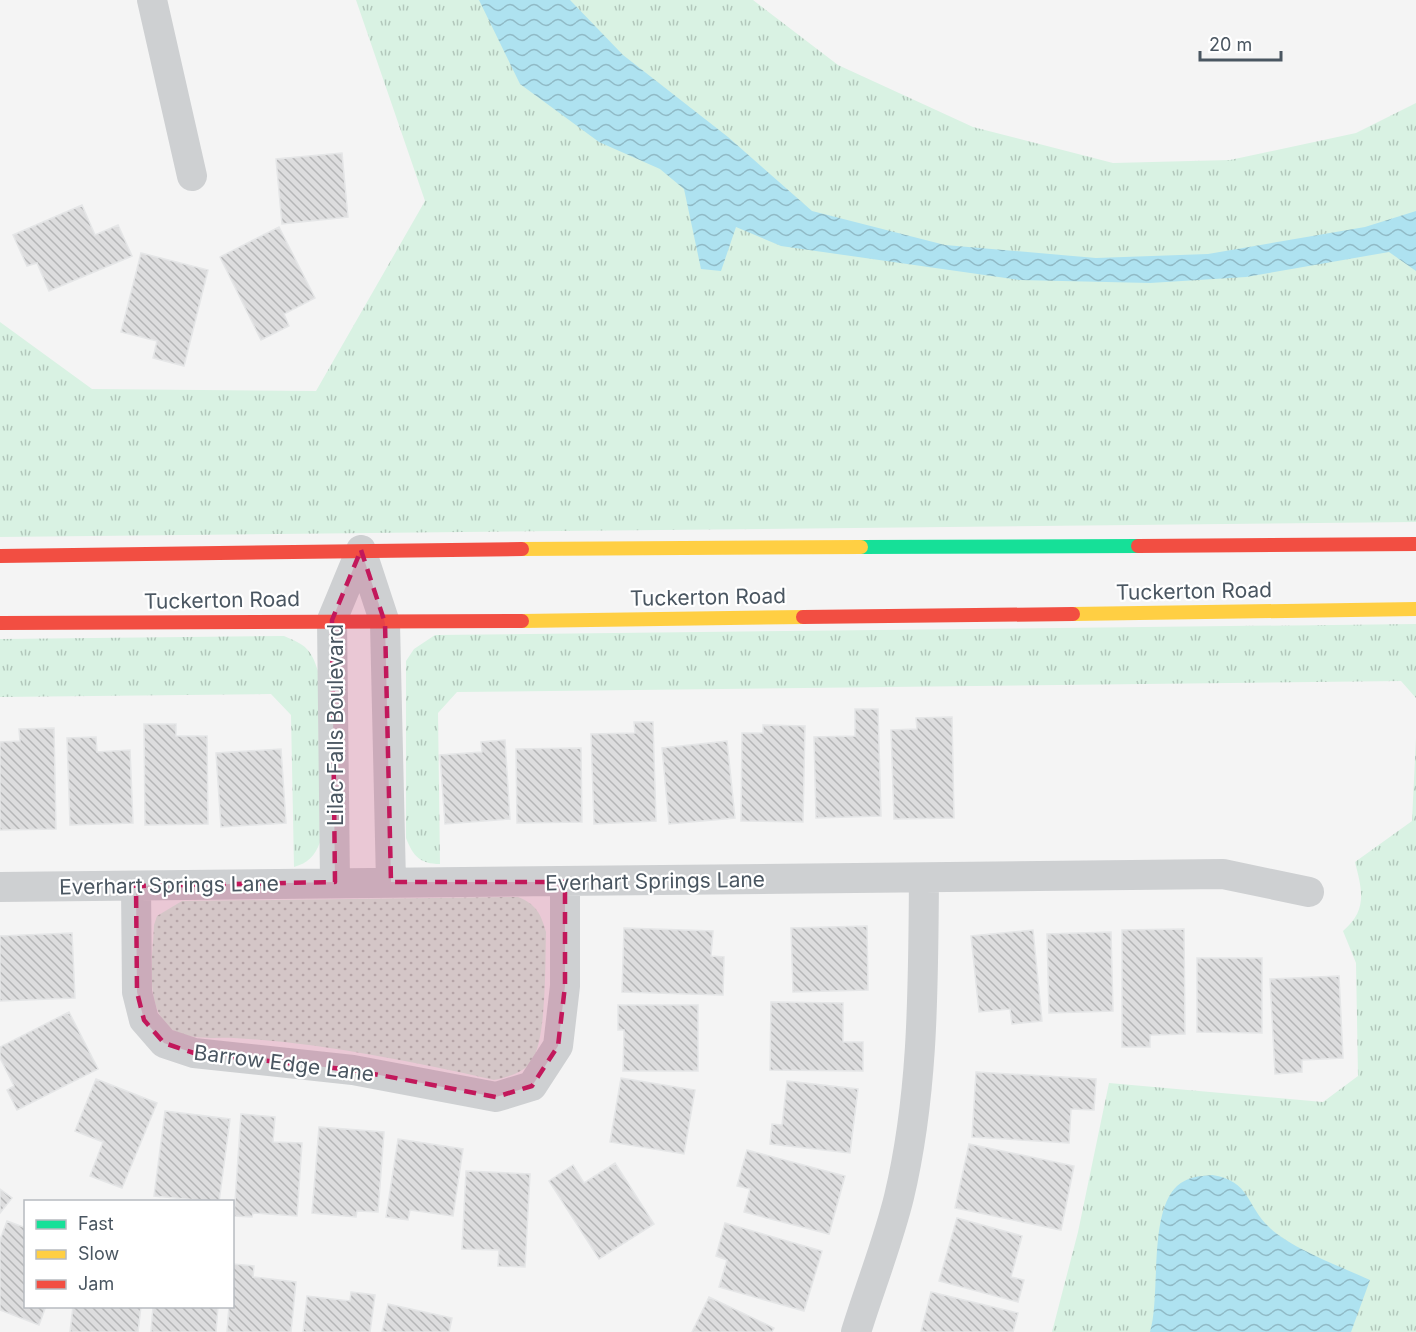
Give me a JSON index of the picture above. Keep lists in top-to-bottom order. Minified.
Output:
{"streets":{"main road":["Tuckerton Road"],"street":["Lilac Falls Boulevard","Everhart Springs Lane","Barrow Edge Lane"]},"crossings":[["Tuckerton Road","Lilac Falls Boulevard"],["Lilac Falls Boulevard","Everhart Springs Lane"],["Everhart Springs Lane","Barrow Edge Lane"]],"legend":["Fast","Slow","Jam"],"scale_bar":"20 m"}
